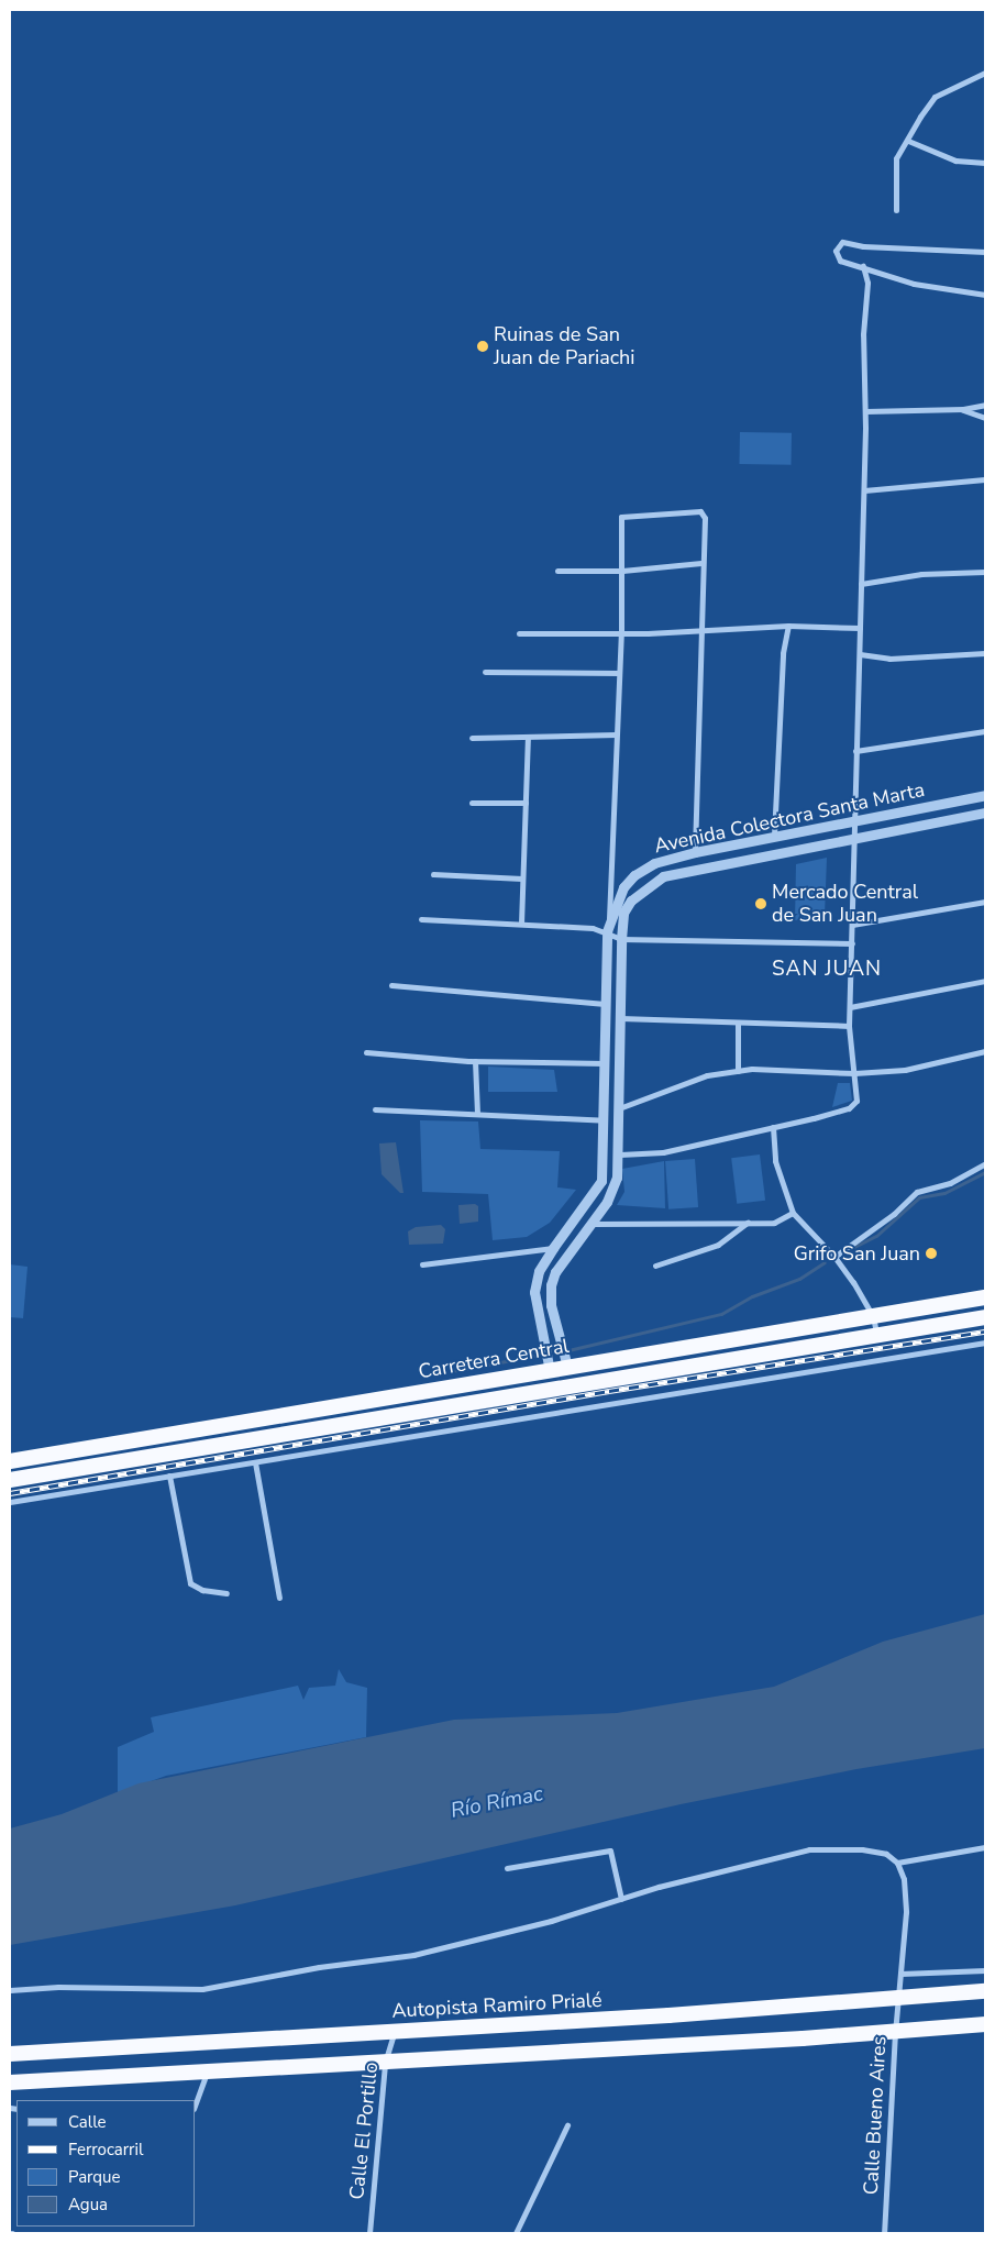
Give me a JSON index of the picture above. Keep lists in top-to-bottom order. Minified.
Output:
{"streets":{"highway":["Carretera Central","Autopista Ramiro Prialé"],"street":["Avenida Colectora Santa Marta","Calle Bueno Aires","Calle El Portillo"]},"crossings":[["Avenida Colectora Santa Marta","Carretera Central"],["Autopista Ramiro Prialé","Calle Bueno Aires"],["Autopista Ramiro Prialé","Calle El Portillo"]],"districts":["SAN JUAN"],"water":["Río Rímac"],"places":["Ruinas de San Juan de Pariachi","Mercado Central de San Juan","Grifo San Juan"],"legend":["Calle","Ferrocarril","Parque","Agua"]}
